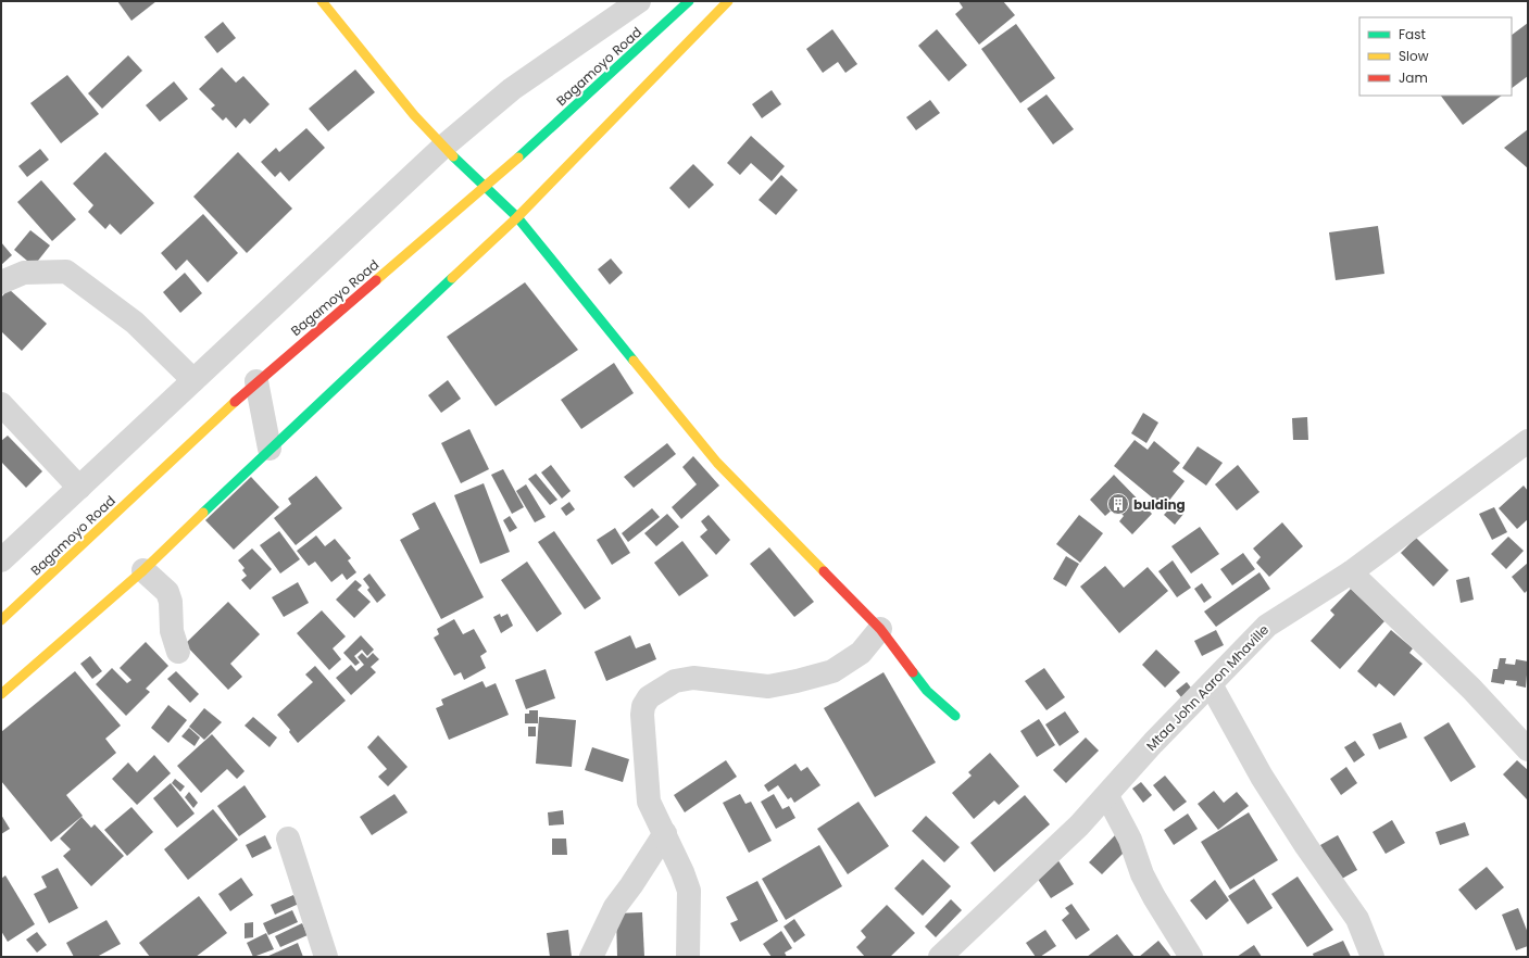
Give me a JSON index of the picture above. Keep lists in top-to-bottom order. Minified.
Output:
{"streets":{"main road":["Bagamoyo Road"],"street":["Mtaa John Aaron Mhaville"]},"places":{"building":["bulding"]},"legend":["Fast","Slow","Jam"]}
